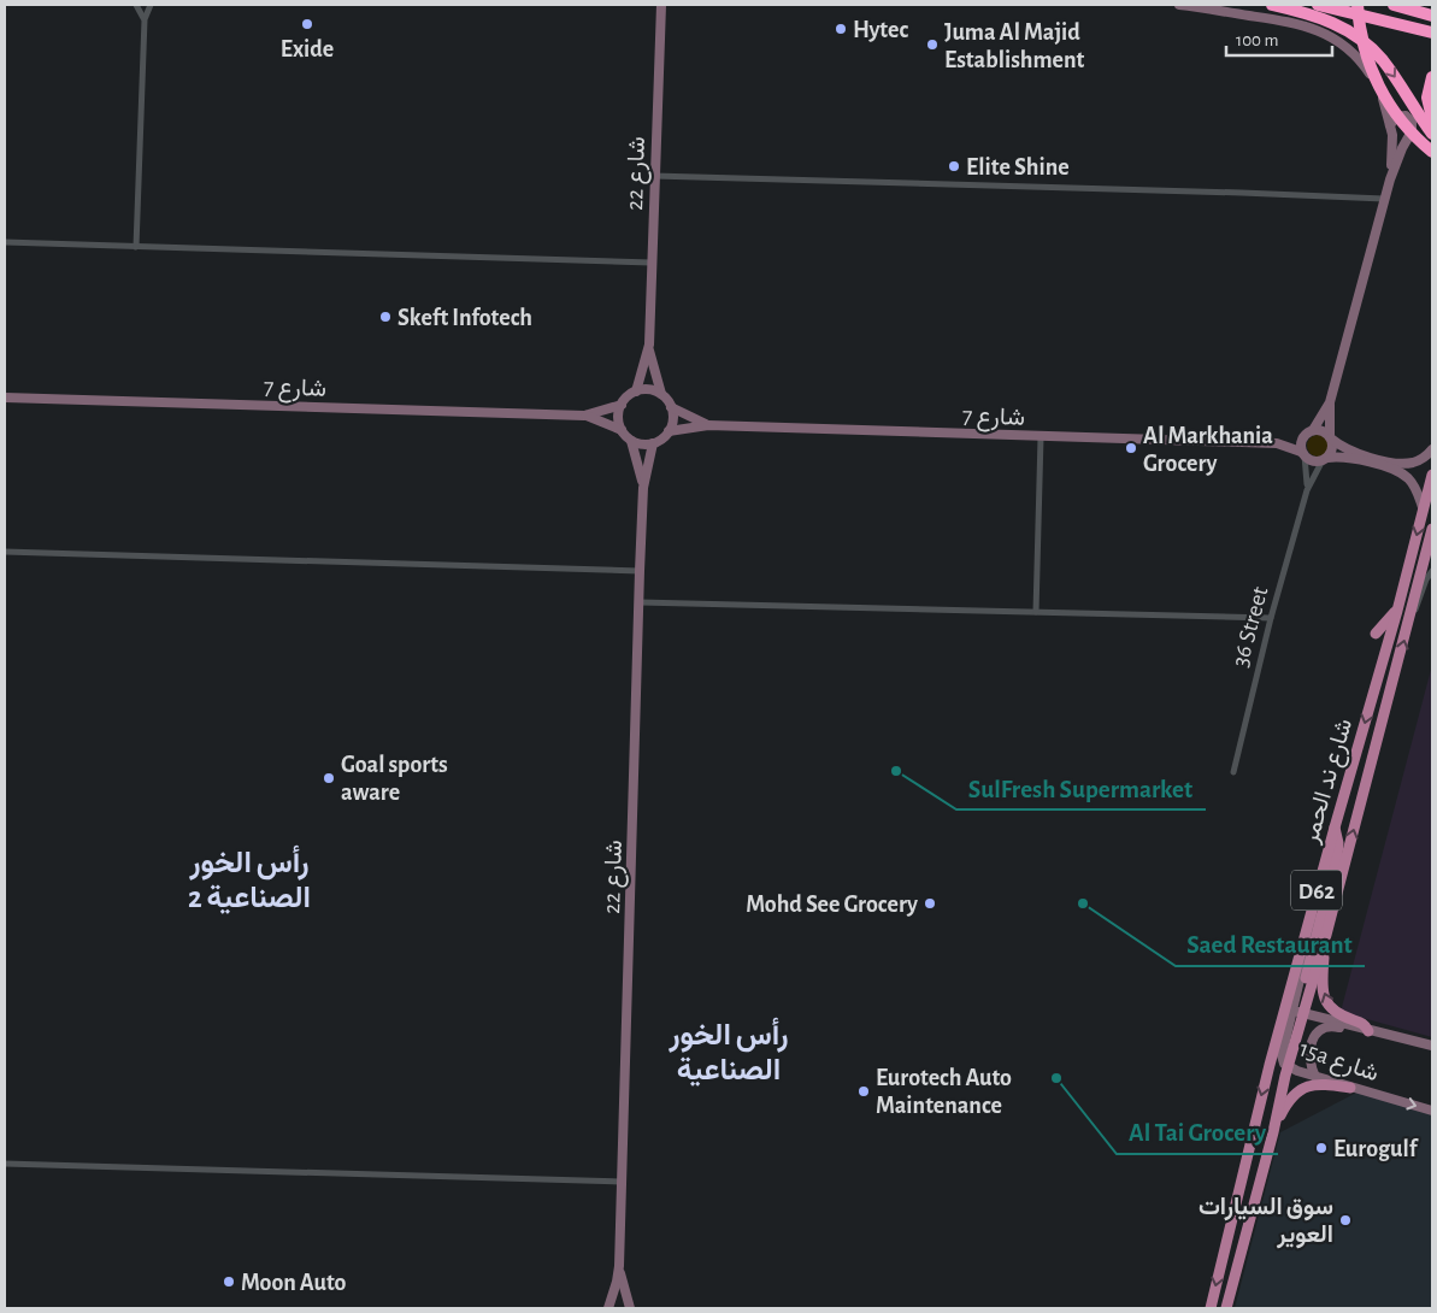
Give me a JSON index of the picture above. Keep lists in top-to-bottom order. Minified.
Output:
{"streets":{"main road":["شارع ند الحمر","D62"],"street":["شارع 22","شارع 7","36 Street","15a شارع"]},"crossings":[["شارع 22","شارع 7"],["شارع 7","36 Street"],["شارع ند الحمر","15a شارع"]],"districts":["رأس الخور الصناعية 2","رأس الخور الصناعية"],"places":["Exide","Hytec","Juma Al Majid Establishment","Elite Shine","Skeft Infotech","Al Markhania Grocery","SulFresh Supermarket","Goal sports aware","Mohd See Grocery","Saed Restaurant","Al Tai Grocery","Eurotech Auto Maintenance","Eurogulf","سوق السيارات العوير","Moon Auto"],"scale_bar":"100 m"}
